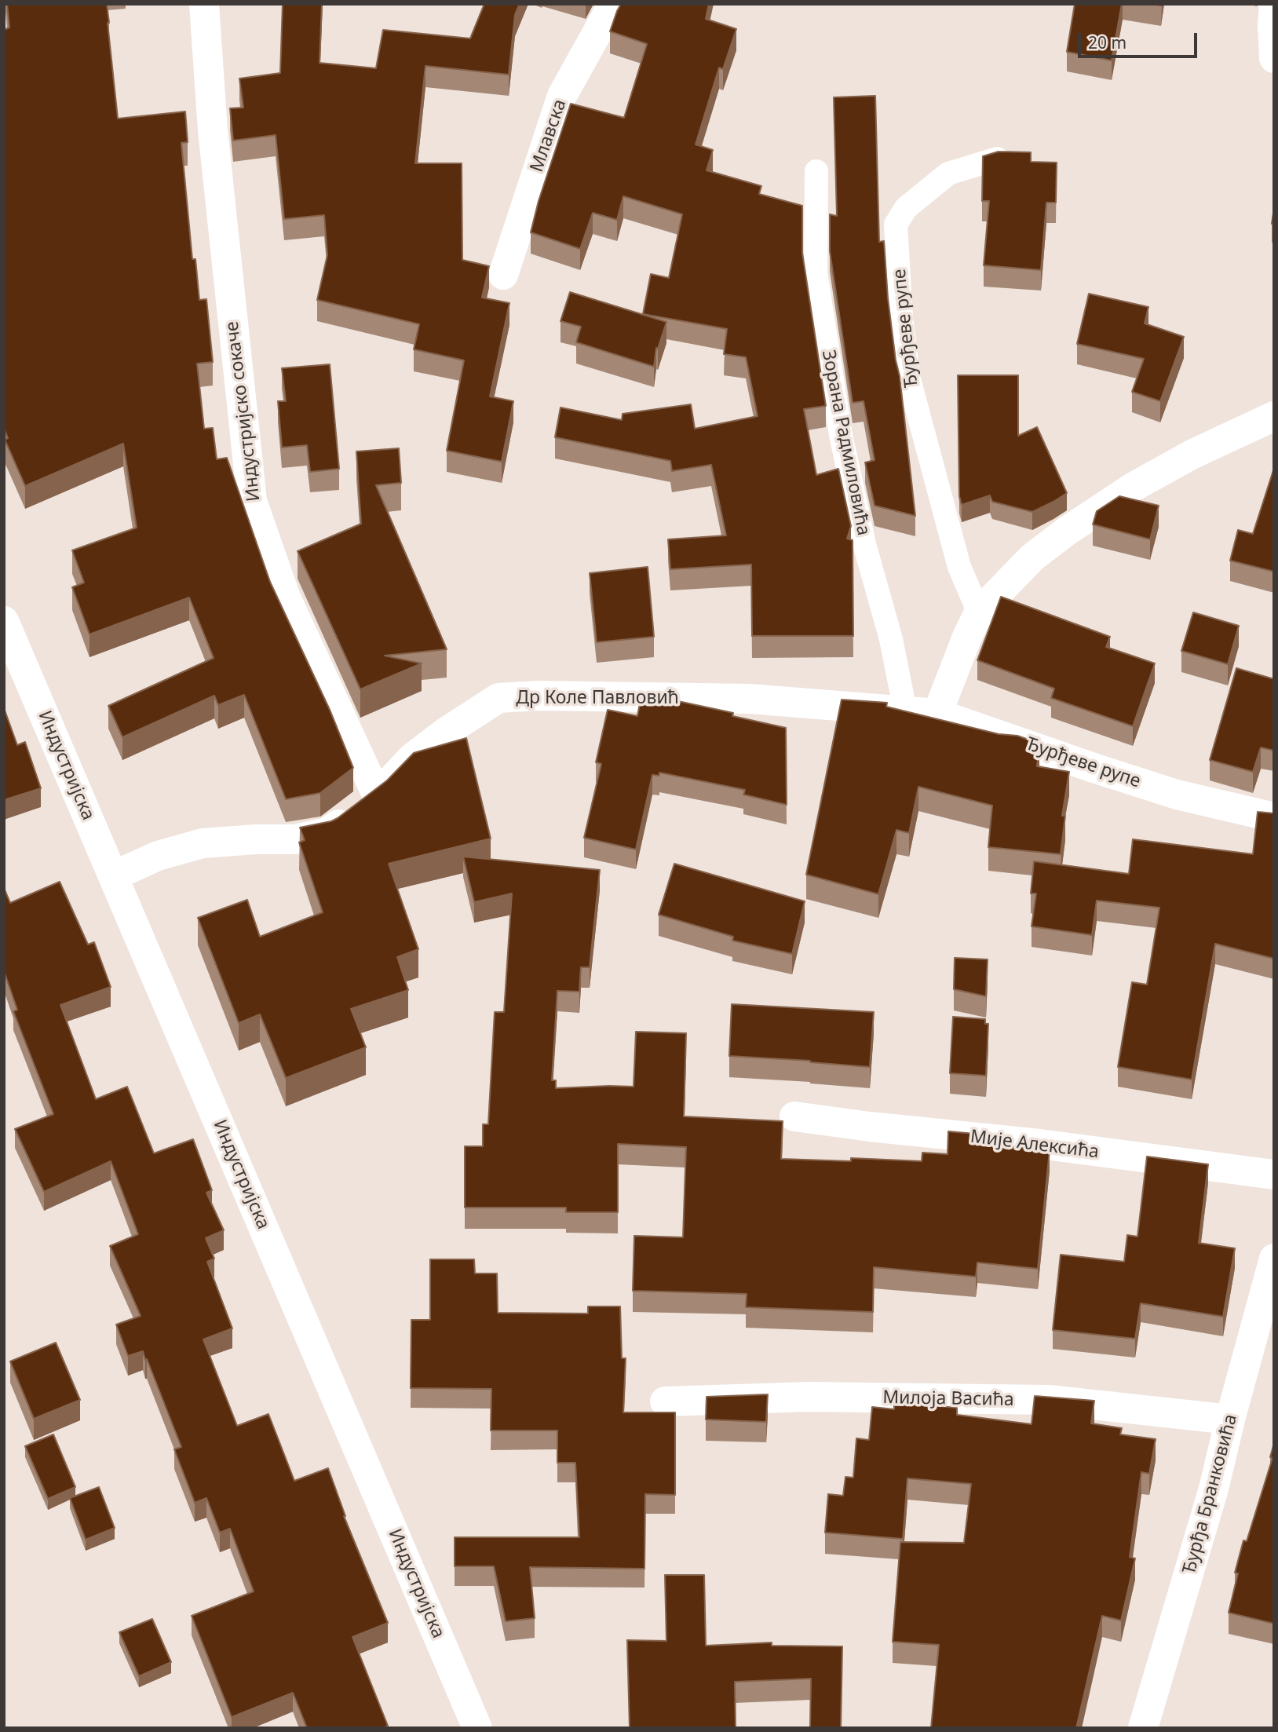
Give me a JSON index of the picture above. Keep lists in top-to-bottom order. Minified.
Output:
{"streets":{"street":["Млавска","Ђурђеве рупе","Индустријско сокаче","Др Коле Павловић","Индустријска","Мије Алексића","Милоја Васића","Ђурђа Бранковића"],"lane":["Зорана Радмиловића"]},"crossings":[["Ђурђеве рупе","Др Коле Павловић"],["Индустријско сокаче","Др Коле Павловић"],["Зорана Радмиловића","Др Коле Павловић"],["Др Коле Павловић","Индустријска"],["Милоја Васића","Ђурђа Бранковића"]],"scale_bar":"20 m"}
